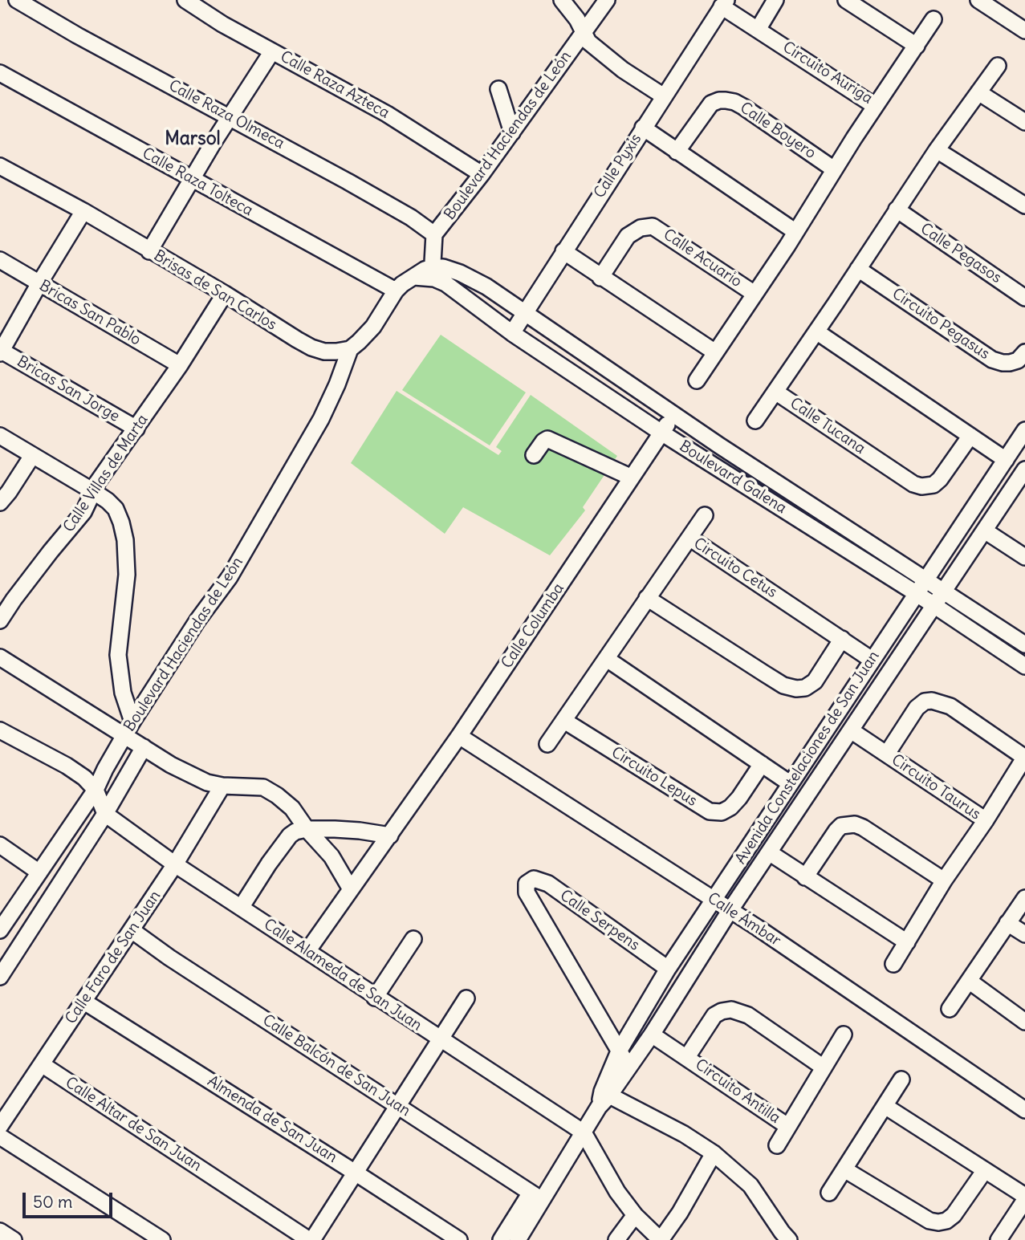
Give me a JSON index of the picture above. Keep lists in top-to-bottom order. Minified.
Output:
{"streets":{"street":["Circuito Auriga","Calle Raza Azteca","Calle Raza Olmeca","Calle Boyero","Boulevard Haciendas de León","Calle Pyxis","Calle Raza Tolteca","Calle Pegasos","Calle Acuario","Brisas de San Carlos","Bricas San Pablo","Circuito Pegasus","Bricas San Jorge","Calle Tucana","Calle Villas de Marta","Boulevard Galena","Circuito Cetus","Calle Columba","Avenida Constelaciones de San Juan","Circuito Lepus","Circuito Taurus","Calle Ámbar","Calle Serpens","Calle Faro de San Juan","Calle Alameda de San Juan","Calle Balcón de San Juan","Circuito Antilla","Almenda de San Juan","Calle Altar de San Juan"]},"crossings":[["Circuito Auriga","Calle Pyxis"],["Calle Raza Azteca","Boulevard Haciendas de León"],["Calle Raza Olmeca","Boulevard Haciendas de León"],["Boulevard Haciendas de León","Brisas de San Carlos"],["Boulevard Haciendas de León","Boulevard Galena"],["Boulevard Haciendas de León","Calle Alameda de San Juan"],["Calle Pyxis","Boulevard Galena"],["Brisas de San Carlos","Calle Villas de Marta"],["Bricas San Pablo","Calle Villas de Marta"],["Bricas San Jorge","Calle Villas de Marta"],["Boulevard Galena","Calle Columba"],["Boulevard Galena","Avenida Constelaciones de San Juan"],["Circuito Cetus","Avenida Constelaciones de San Juan"],["Circuito Cetus","Circuito Lepus"],["Calle Columba","Calle Ámbar"],["Calle Columba","Calle Alameda de San Juan"],["Avenida Constelaciones de San Juan","Circuito Taurus"],["Avenida Constelaciones de San Juan","Calle Ámbar"],["Avenida Constelaciones de San Juan","Calle Serpens"],["Avenida Constelaciones de San Juan","Circuito Antilla"],["Calle Faro de San Juan","Calle Alameda de San Juan"],["Calle Faro de San Juan","Calle Balcón de San Juan"],["Calle Faro de San Juan","Almenda de San Juan"],["Calle Faro de San Juan","Calle Altar de San Juan"]],"districts":["Marsol"],"scale_bar":"50 m"}
